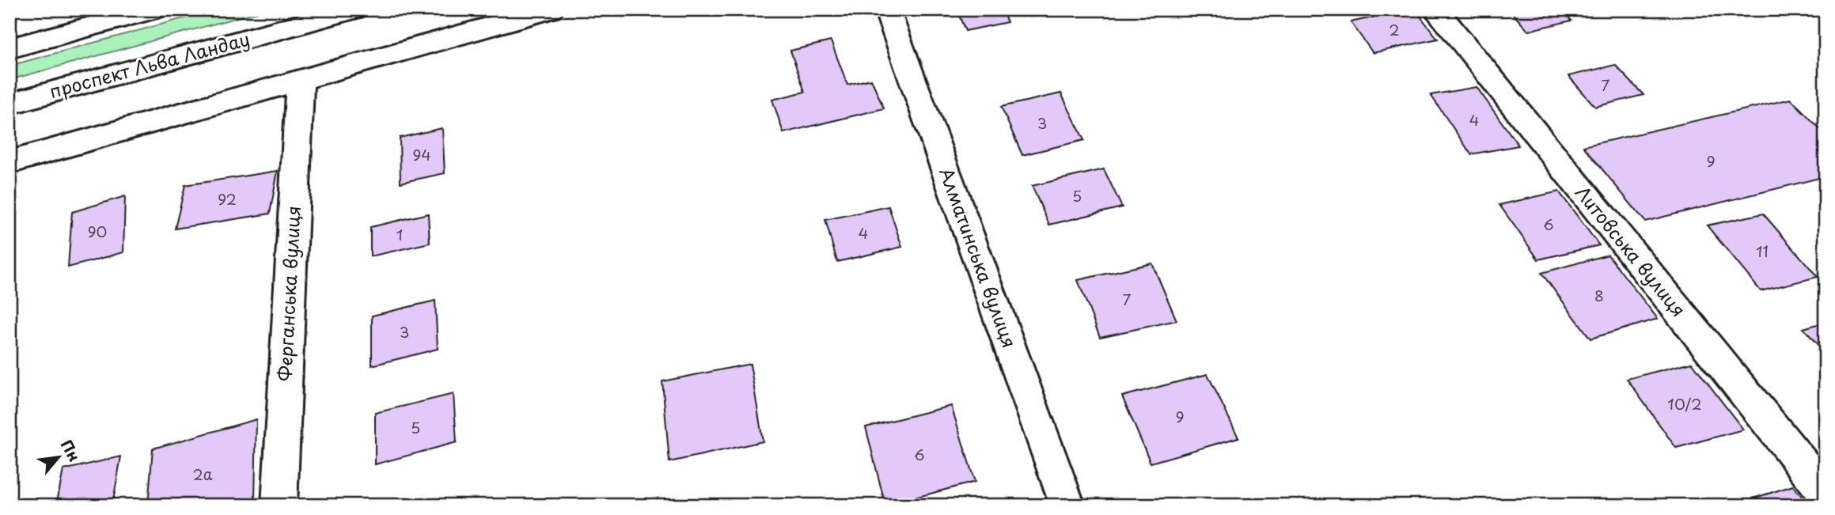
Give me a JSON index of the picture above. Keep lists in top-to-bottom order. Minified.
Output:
{"streets":{"street":["проспект Льва Ландау","Литовська вулиця","Алматинська вулиця","Ферганська вулиця"]},"house_numbers":["2","7","4","3","94","9","5","92","6","90","4","1","11","8","7","3","10/2","9","5","6","2а"],"north":"top right"}
